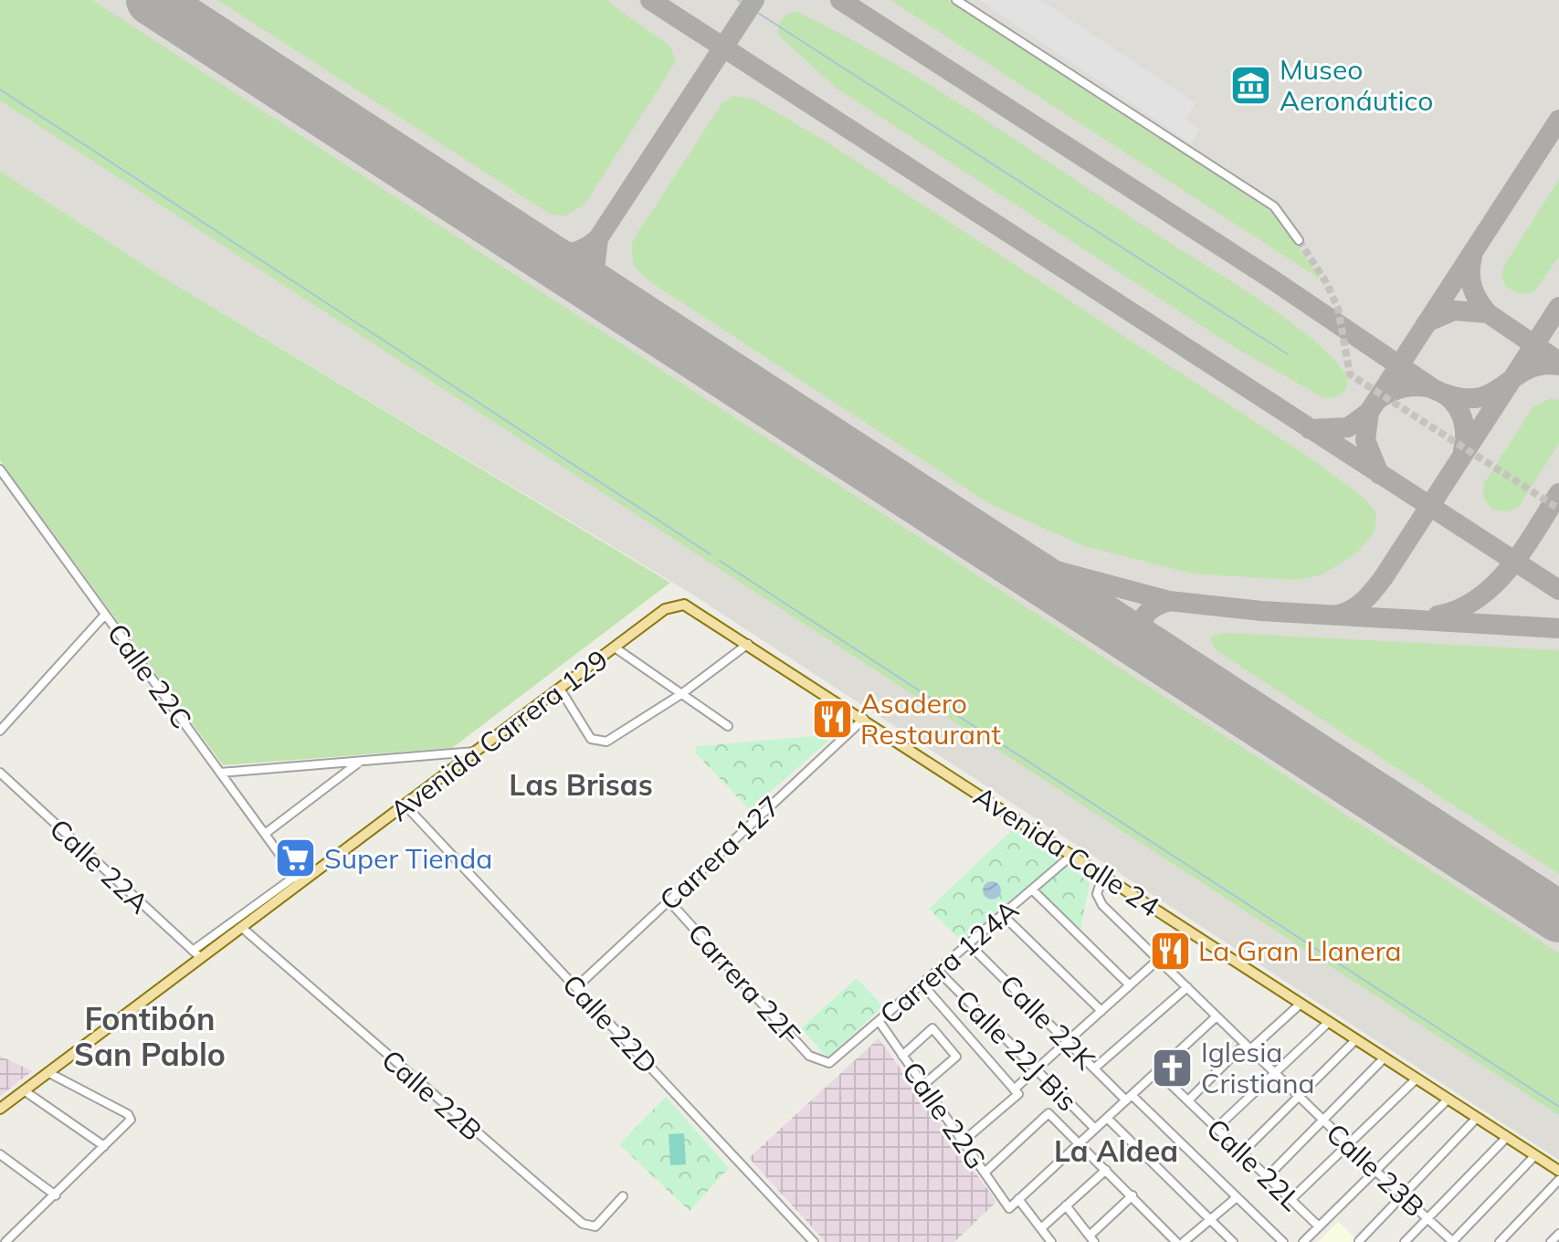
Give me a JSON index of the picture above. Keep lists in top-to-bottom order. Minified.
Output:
{"streets":{"main road":["Avenida Carrera 129","Avenida Calle 24"],"street":["Calle 22C","Carrera 127","Calle 22A","Carrera 124A","Carrera 22F","Calle 22K","Calle 22D","Calle 22J Bis","Calle 22B","Calle 22G","Calle 22L","Calle 23B"]},"crossings":[["Calle 22C","Avenida Carrera 129"],["Avenida Carrera 129","Avenida Calle 24"],["Avenida Carrera 129","Calle 22A"],["Avenida Carrera 129","Calle 22D"],["Avenida Carrera 129","Calle 22B"],["Avenida Calle 24","Carrera 127"],["Avenida Calle 24","Carrera 124A"],["Avenida Calle 24","Calle 23B"],["Carrera 127","Carrera 22F"],["Carrera 127","Calle 22D"],["Carrera 124A","Carrera 22F"],["Carrera 124A","Calle 22K"],["Carrera 124A","Calle 22J Bis"],["Carrera 124A","Calle 22G"]],"districts":["Las Brisas","Fontibón San Pablo","La Aldea"],"places":{"museum":["Museo Aeronáutico"],"restaurant":["Asadero Restaurant","La Gran Llanera"],"supermarket":["Super Tienda"],"church":["Iglesia Cristiana"]}}
